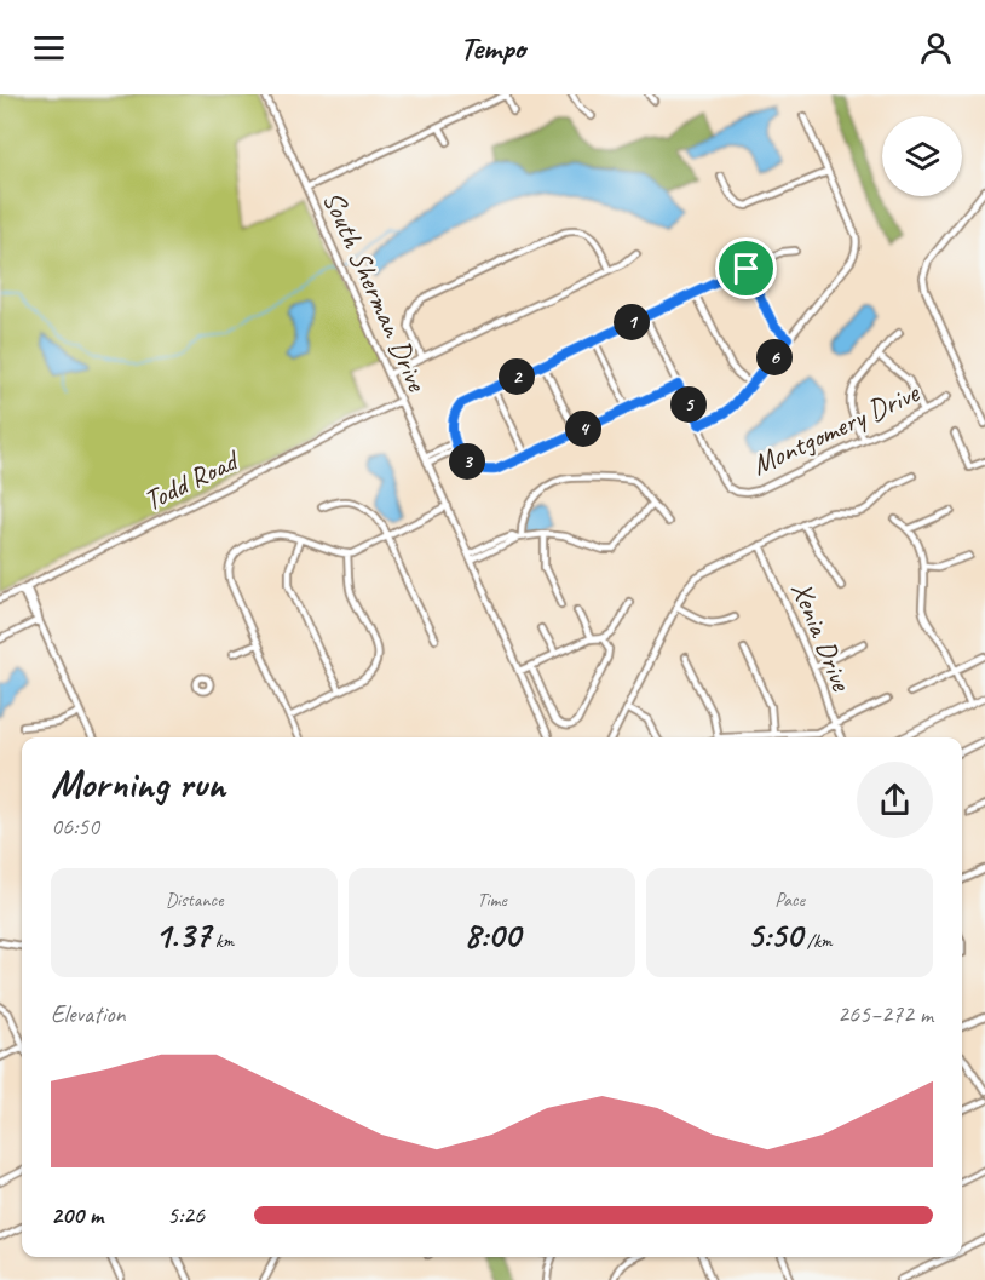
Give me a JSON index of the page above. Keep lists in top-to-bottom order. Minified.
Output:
{"streets":{"street":["South Sherman Drive","Montgomery Drive","Todd Road","Xenia Drive"]},"crossings":[["South Sherman Drive","Todd Road"]],"page":{"header":"Tempo","pins":["1","6","2","5","4","3"],"heading":["Morning run","06:50"],"stats":[["Distance","1.37 km"],["Time","8:00"],["Pace","5:50 /km"]],"chart":["Elevation","265–272 m"],"list":[{"name":"200 m","note":"5:26"}]}}
